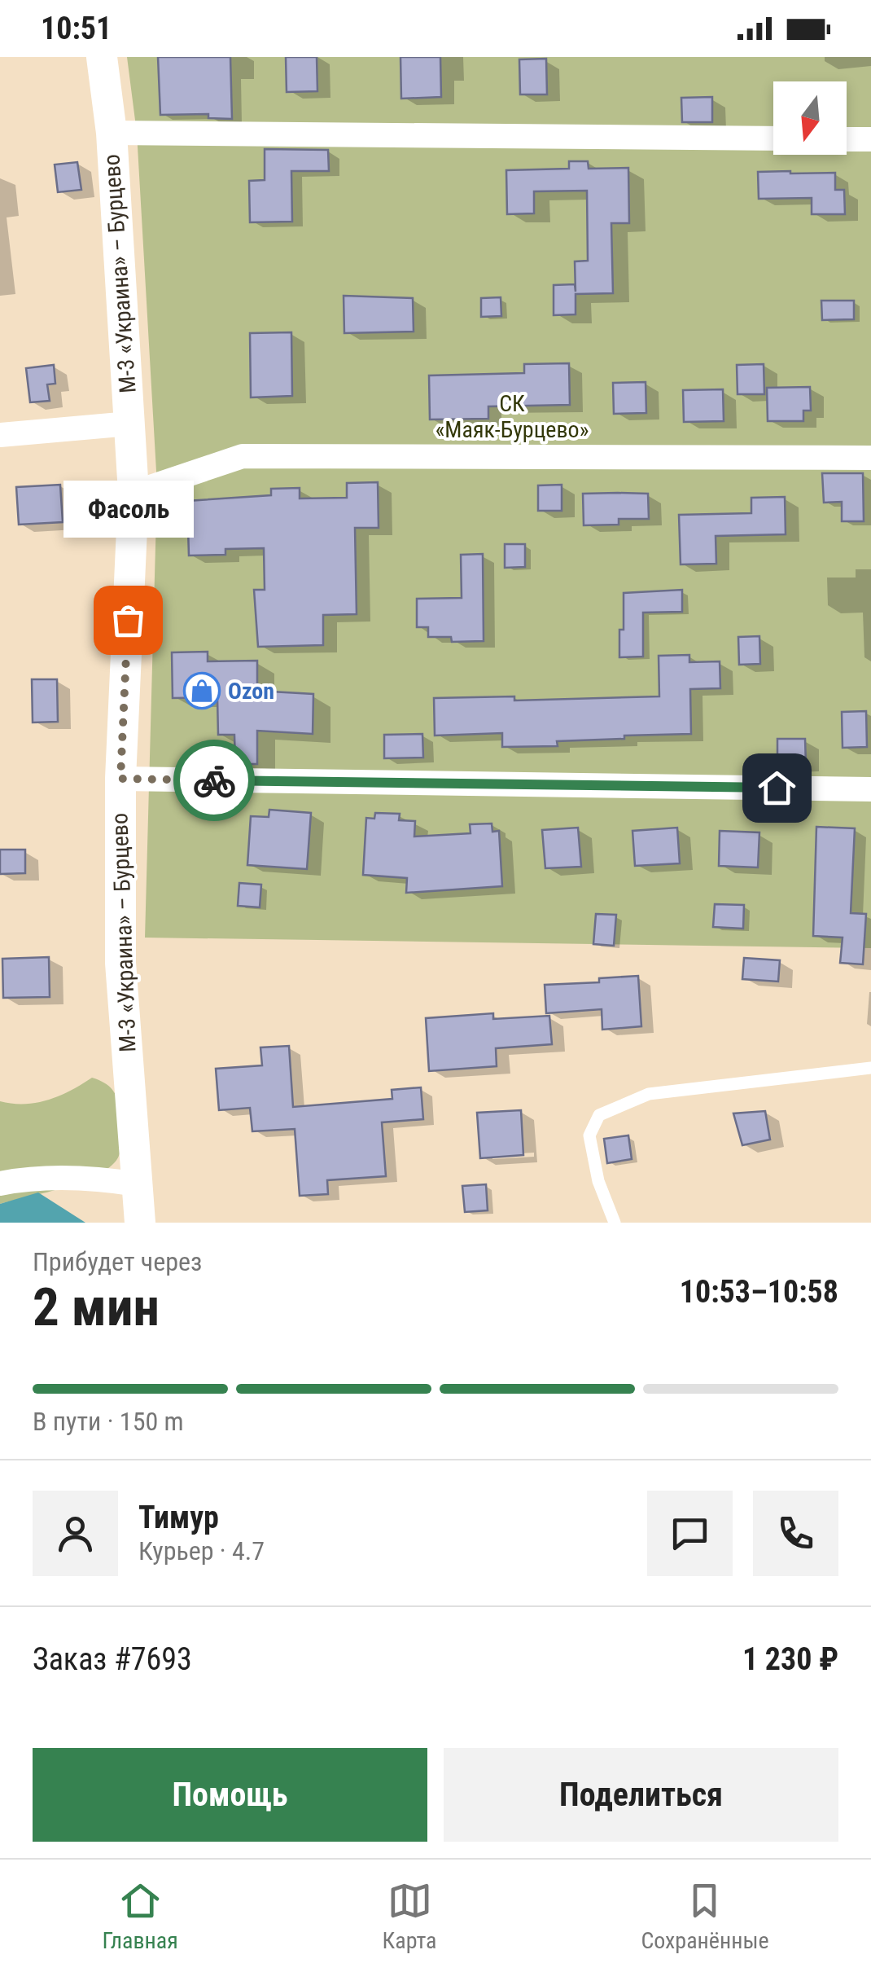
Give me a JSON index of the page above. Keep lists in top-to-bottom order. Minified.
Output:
{"streets":{"street":["М-3 «Украина» – Бурцево"]},"parks":["СК «Маяк-Бурцево»"],"places":{"other":["Фасоль"],"shop":["Ozon"]},"north":"bottom","page":{"status":"10:51","bubble":"Фасоль","heading":["2 мин","Прибудет через","10:53–10:58"],"panel":["Тимур","Курьер · 4.7","Заказ #7693","1 230 ₽"],"bar":"В пути · 150 m","buttons":["Помощь","Поделиться"],"tabs":["Главная","Карта","Сохранённые"]}}
